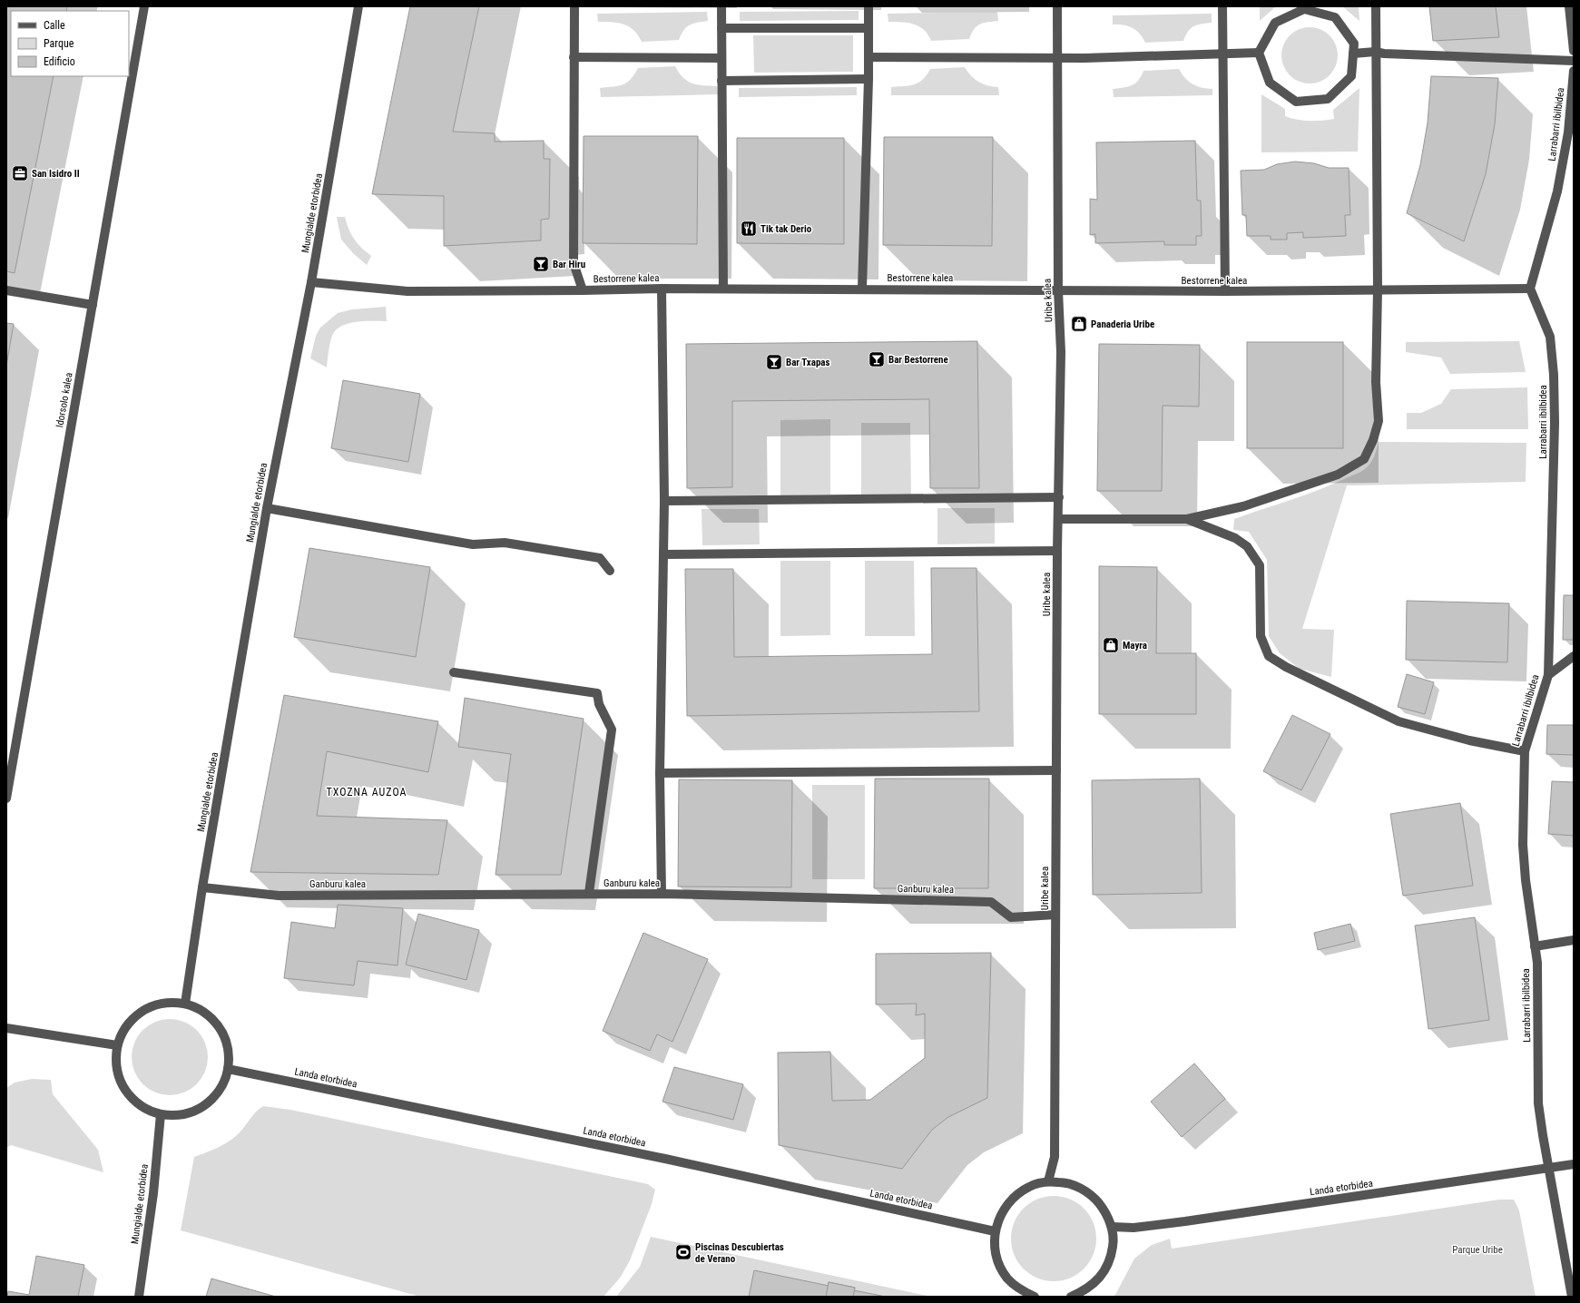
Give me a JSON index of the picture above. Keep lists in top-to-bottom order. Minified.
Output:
{"streets":{"street":["Larrabarri ibilbidea","Mungialde etorbidea","Bestorrene kalea","Uribe kalea","Idorsolo kalea","Ganburu kalea","Landa etorbidea"]},"crossings":[["Larrabarri ibilbidea","Bestorrene kalea"],["Larrabarri ibilbidea","Landa etorbidea"],["Mungialde etorbidea","Bestorrene kalea"],["Mungialde etorbidea","Ganburu kalea"],["Mungialde etorbidea","Landa etorbidea"],["Bestorrene kalea","Uribe kalea"],["Uribe kalea","Ganburu kalea"]],"districts":["TXOZNA AUZOA"],"parks":["Parque Uribe"],"places":{"office":["San Isidro II"],"restaurant":["Tik tak Derio"],"bar":["Bar Hiru","Bar Bestorrene","Bar Txapas"],"shop":["Panaderia Uribe","Mayra"],"sports":["Piscinas Descubiertas de Verano"]},"legend":["Calle","Parque","Edificio"]}
